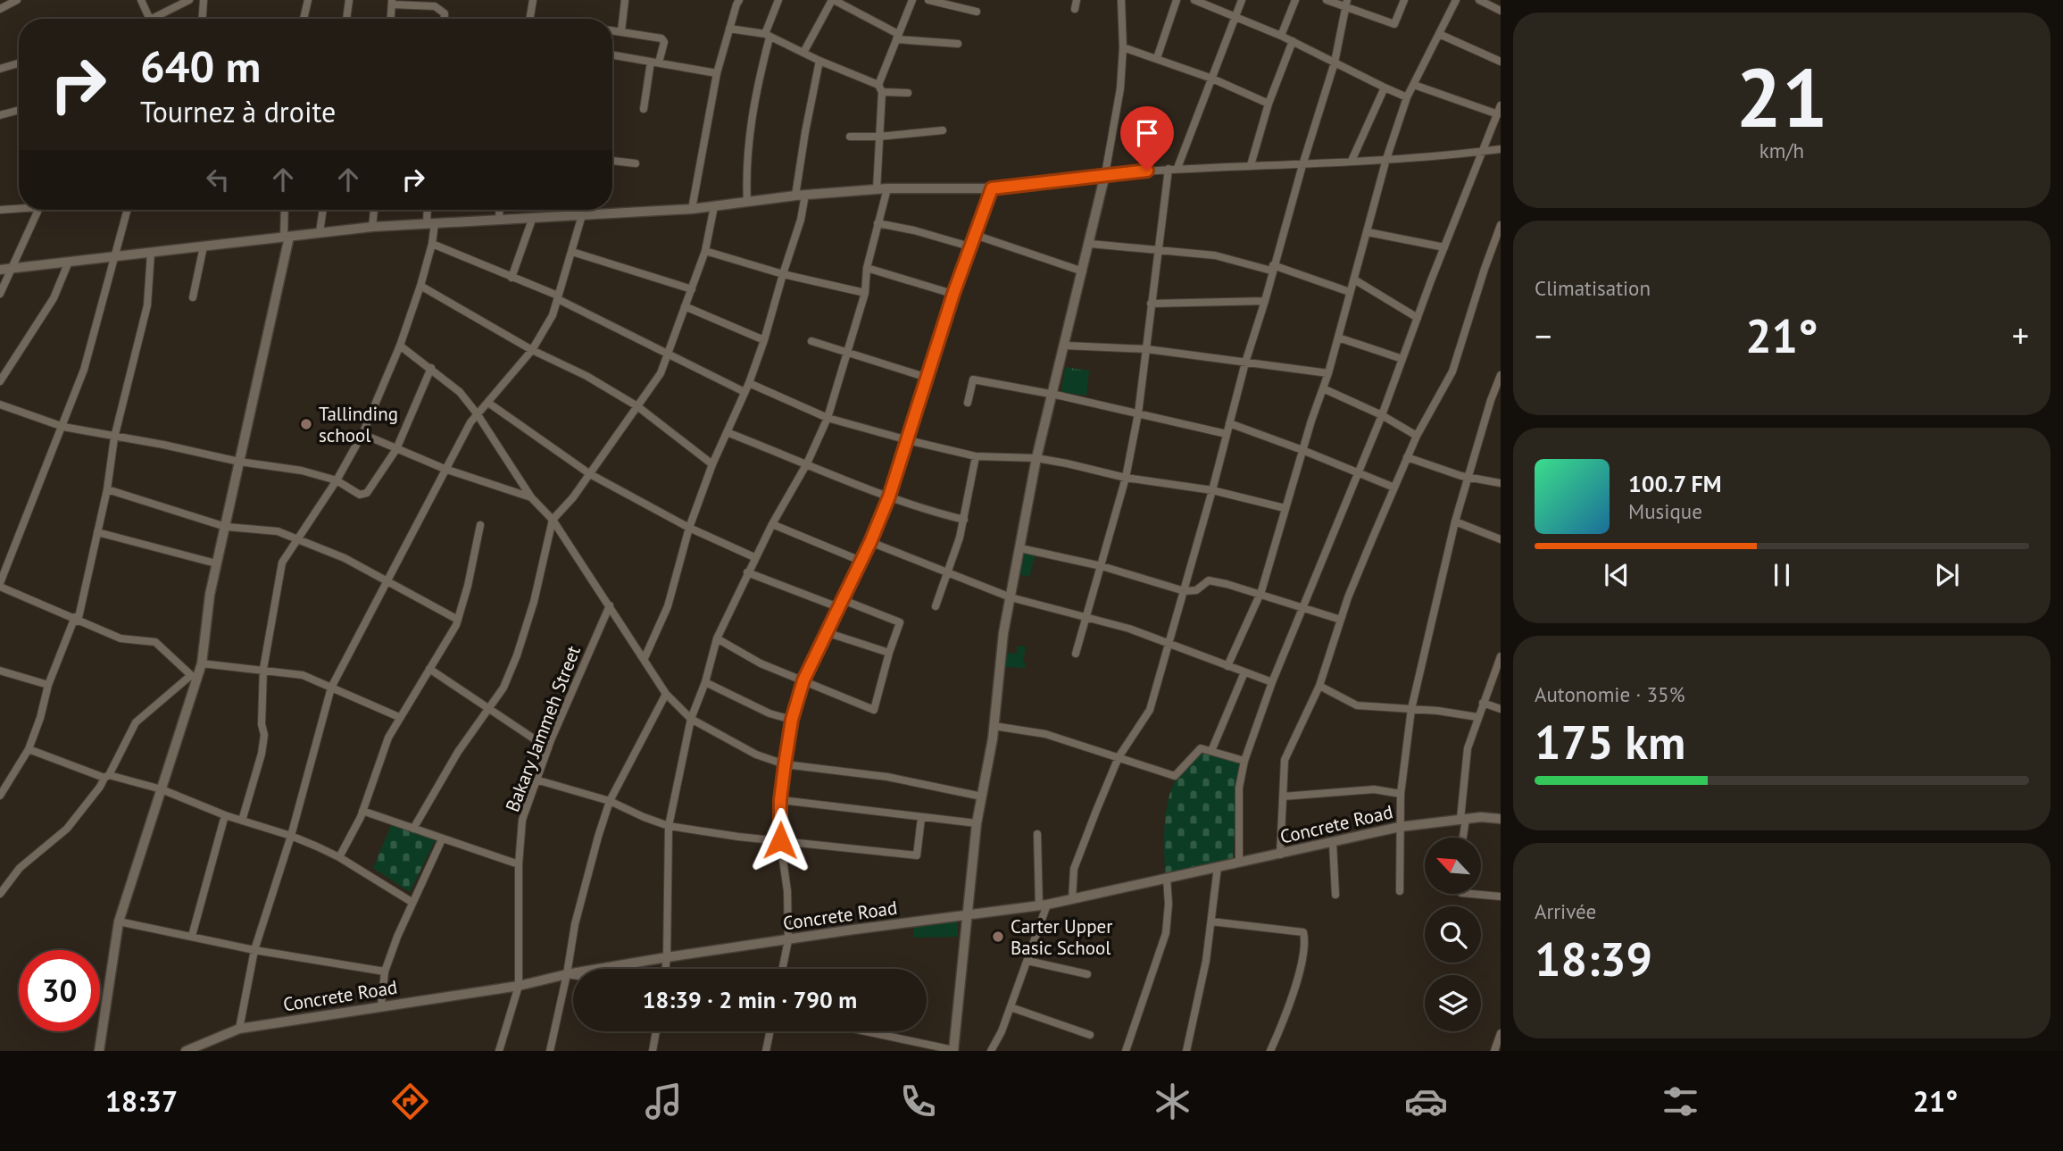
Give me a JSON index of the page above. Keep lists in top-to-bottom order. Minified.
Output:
{"streets":{"street":["Bakary Jammeh Street","Concrete Road"]},"crossings":[["Bakary Jammeh Street","Concrete Road"]],"places":["Tallinding school","Carter Upper Basic School"],"north":"top left","page":{"tile":[["21","km/h"],"Climatisation",["Autonomie · 35%","175 km"],["Arrivée","18:39"]],"turn":["640 m","Tournez à droite"],"heat":["−","21°","+"],"song":["100.7 FM","Musique"],"limit":"30","trip":"18:39 · 2 min · 790 m","tabs":["18:37","21°"]}}
